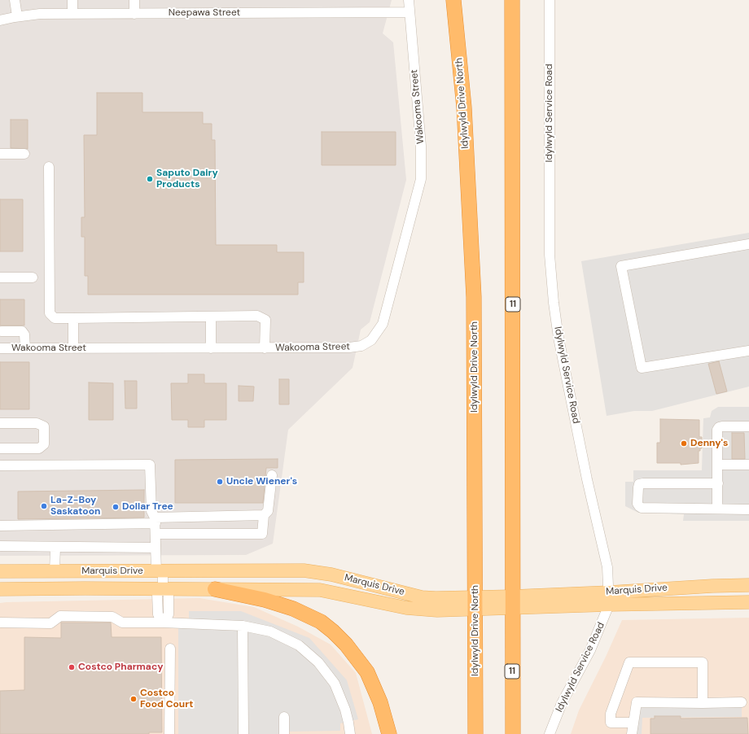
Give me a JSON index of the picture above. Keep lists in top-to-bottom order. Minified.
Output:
{"streets":{"highway":["Idylwyld Drive North","11"],"main road":["Marquis Drive"],"street":["Neepawa Street","Wakooma Street","Idylwyld Service Road"]},"crossings":[["Neepawa Street","Wakooma Street"],["Idylwyld Drive North","Marquis Drive"],["Idylwyld Service Road","Marquis Drive"],["11","Marquis Drive"]],"places":["Saputo Dairy Products","Denny's","Uncle Wiener's","La-Z-Boy Saskatoon","Dollar Tree","Costco Pharmacy","Costco Food Court"]}
